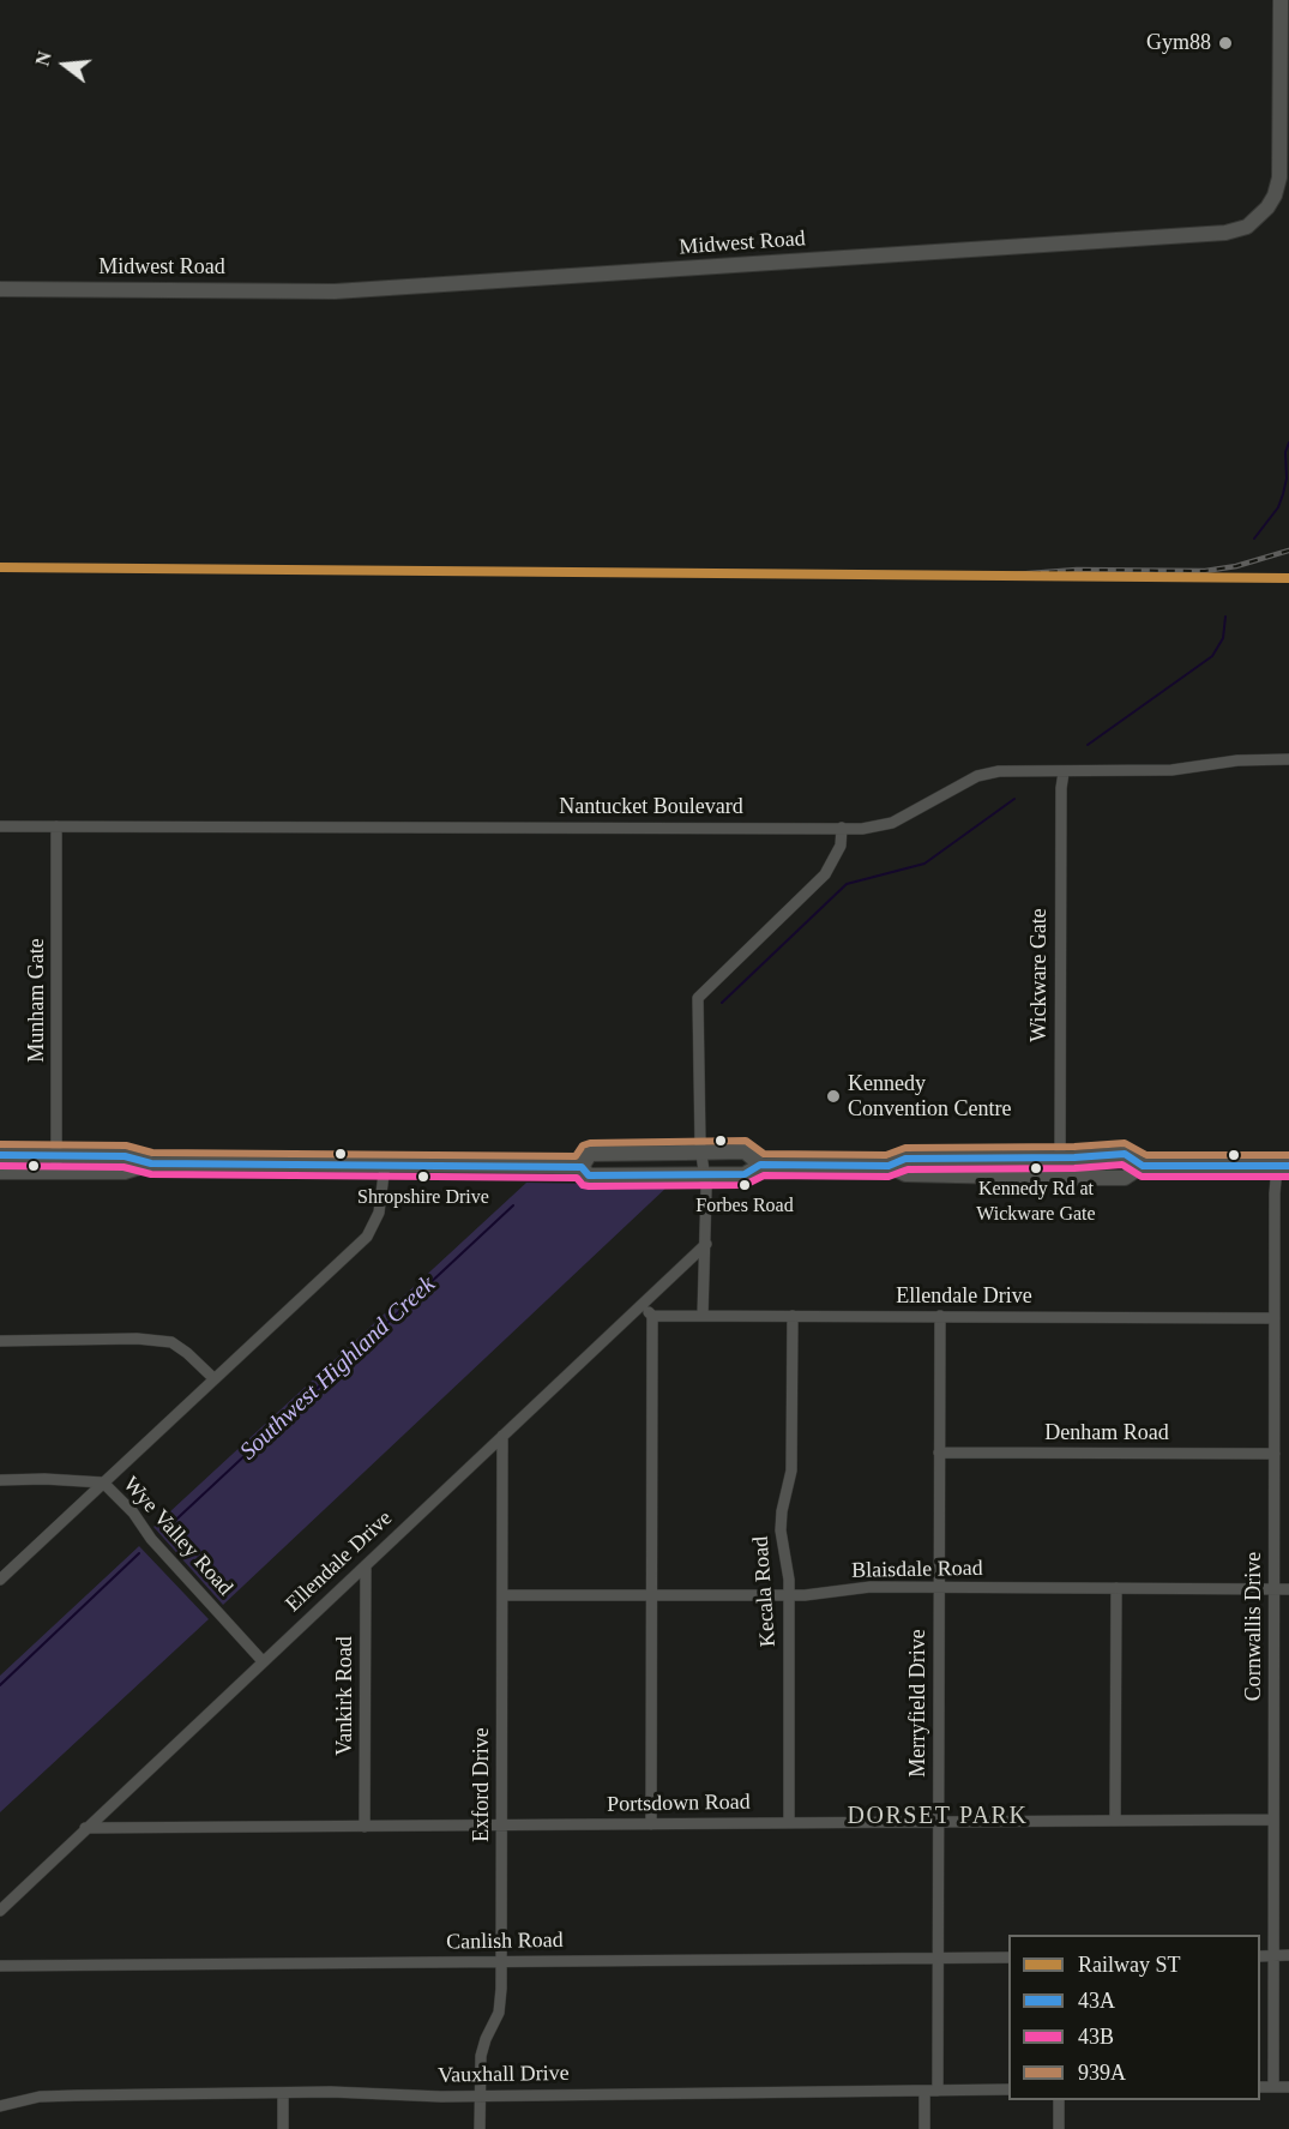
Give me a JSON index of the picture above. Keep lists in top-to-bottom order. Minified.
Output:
{"streets":{"main road":["Midwest Road","Wickware Gate"],"street":["Nantucket Boulevard","Munham Gate","Ellendale Drive","Denham Road","Wye Valley Road","Blaisdale Road","Kecala Road","Cornwallis Drive","Vankirk Road","Merryfield Drive","Exford Drive","Portsdown Road","Canlish Road","Vauxhall Drive"]},"crossings":[["Nantucket Boulevard","Wickware Gate"],["Nantucket Boulevard","Munham Gate"],["Ellendale Drive","Wye Valley Road"],["Ellendale Drive","Kecala Road"],["Ellendale Drive","Cornwallis Drive"],["Ellendale Drive","Vankirk Road"],["Ellendale Drive","Merryfield Drive"],["Ellendale Drive","Exford Drive"],["Ellendale Drive","Portsdown Road"],["Denham Road","Cornwallis Drive"],["Denham Road","Merryfield Drive"],["Blaisdale Road","Kecala Road"],["Blaisdale Road","Cornwallis Drive"],["Blaisdale Road","Merryfield Drive"],["Blaisdale Road","Exford Drive"],["Kecala Road","Portsdown Road"],["Cornwallis Drive","Portsdown Road"],["Vankirk Road","Portsdown Road"],["Merryfield Drive","Portsdown Road"],["Merryfield Drive","Canlish Road"],["Merryfield Drive","Vauxhall Drive"],["Exford Drive","Portsdown Road"],["Exford Drive","Canlish Road"],["Exford Drive","Vauxhall Drive"]],"districts":["DORSET PARK"],"water":["Southwest Highland Creek"],"places":["Gym88","Kennedy Convention Centre","Kennedy Rd at Wickware Gate","Shropshire Drive","Forbes Road"],"lines":["rail line ST","transit line 939A","transit line 43A","transit line 43B"],"legend":["Railway ST","43A","43B","939A"],"north":"left"}
